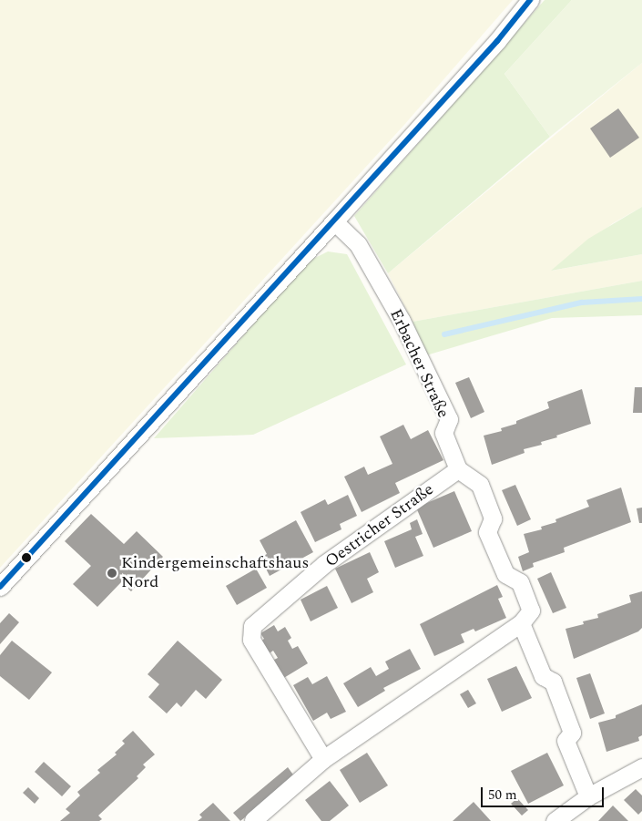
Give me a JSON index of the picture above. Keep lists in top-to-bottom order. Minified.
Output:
{"streets":{"street":["Erbacher Straße","Oestricher Straße"]},"crossings":[["Erbacher Straße","Oestricher Straße"]],"places":["Kindergemeinschaftshaus Nord"],"scale_bar":"50 m"}
